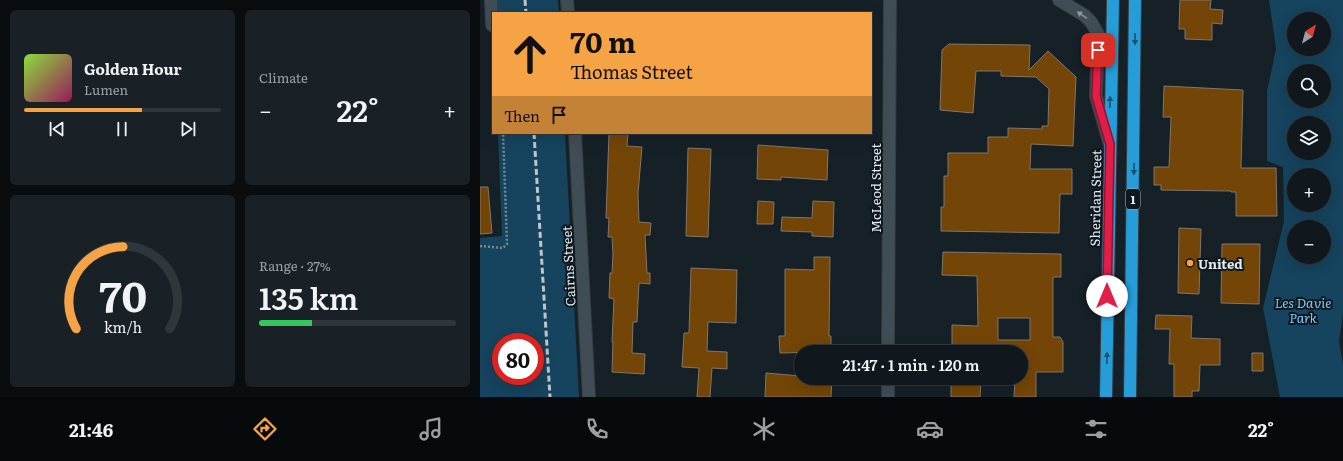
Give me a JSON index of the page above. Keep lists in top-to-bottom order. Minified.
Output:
{"streets":{"highway":["Sheridan Street","1"],"street":["McLeod Street","Cairns Street"]},"parks":["Les Davie Park"],"places":["United"],"north":"top right","page":{"tile":["Climate",["Range · 27%","135 km"]],"map_buttons":["+","−"],"turn":["70 m","Thomas Street"],"song":["Golden Hour","Lumen"],"heat":["−","22°","+"],"then":"Then","limit":"80","trip":"21:47 · 1 min · 120 m","tabs":["21:46","22°"],"gauge":["70","km/h"]}}
